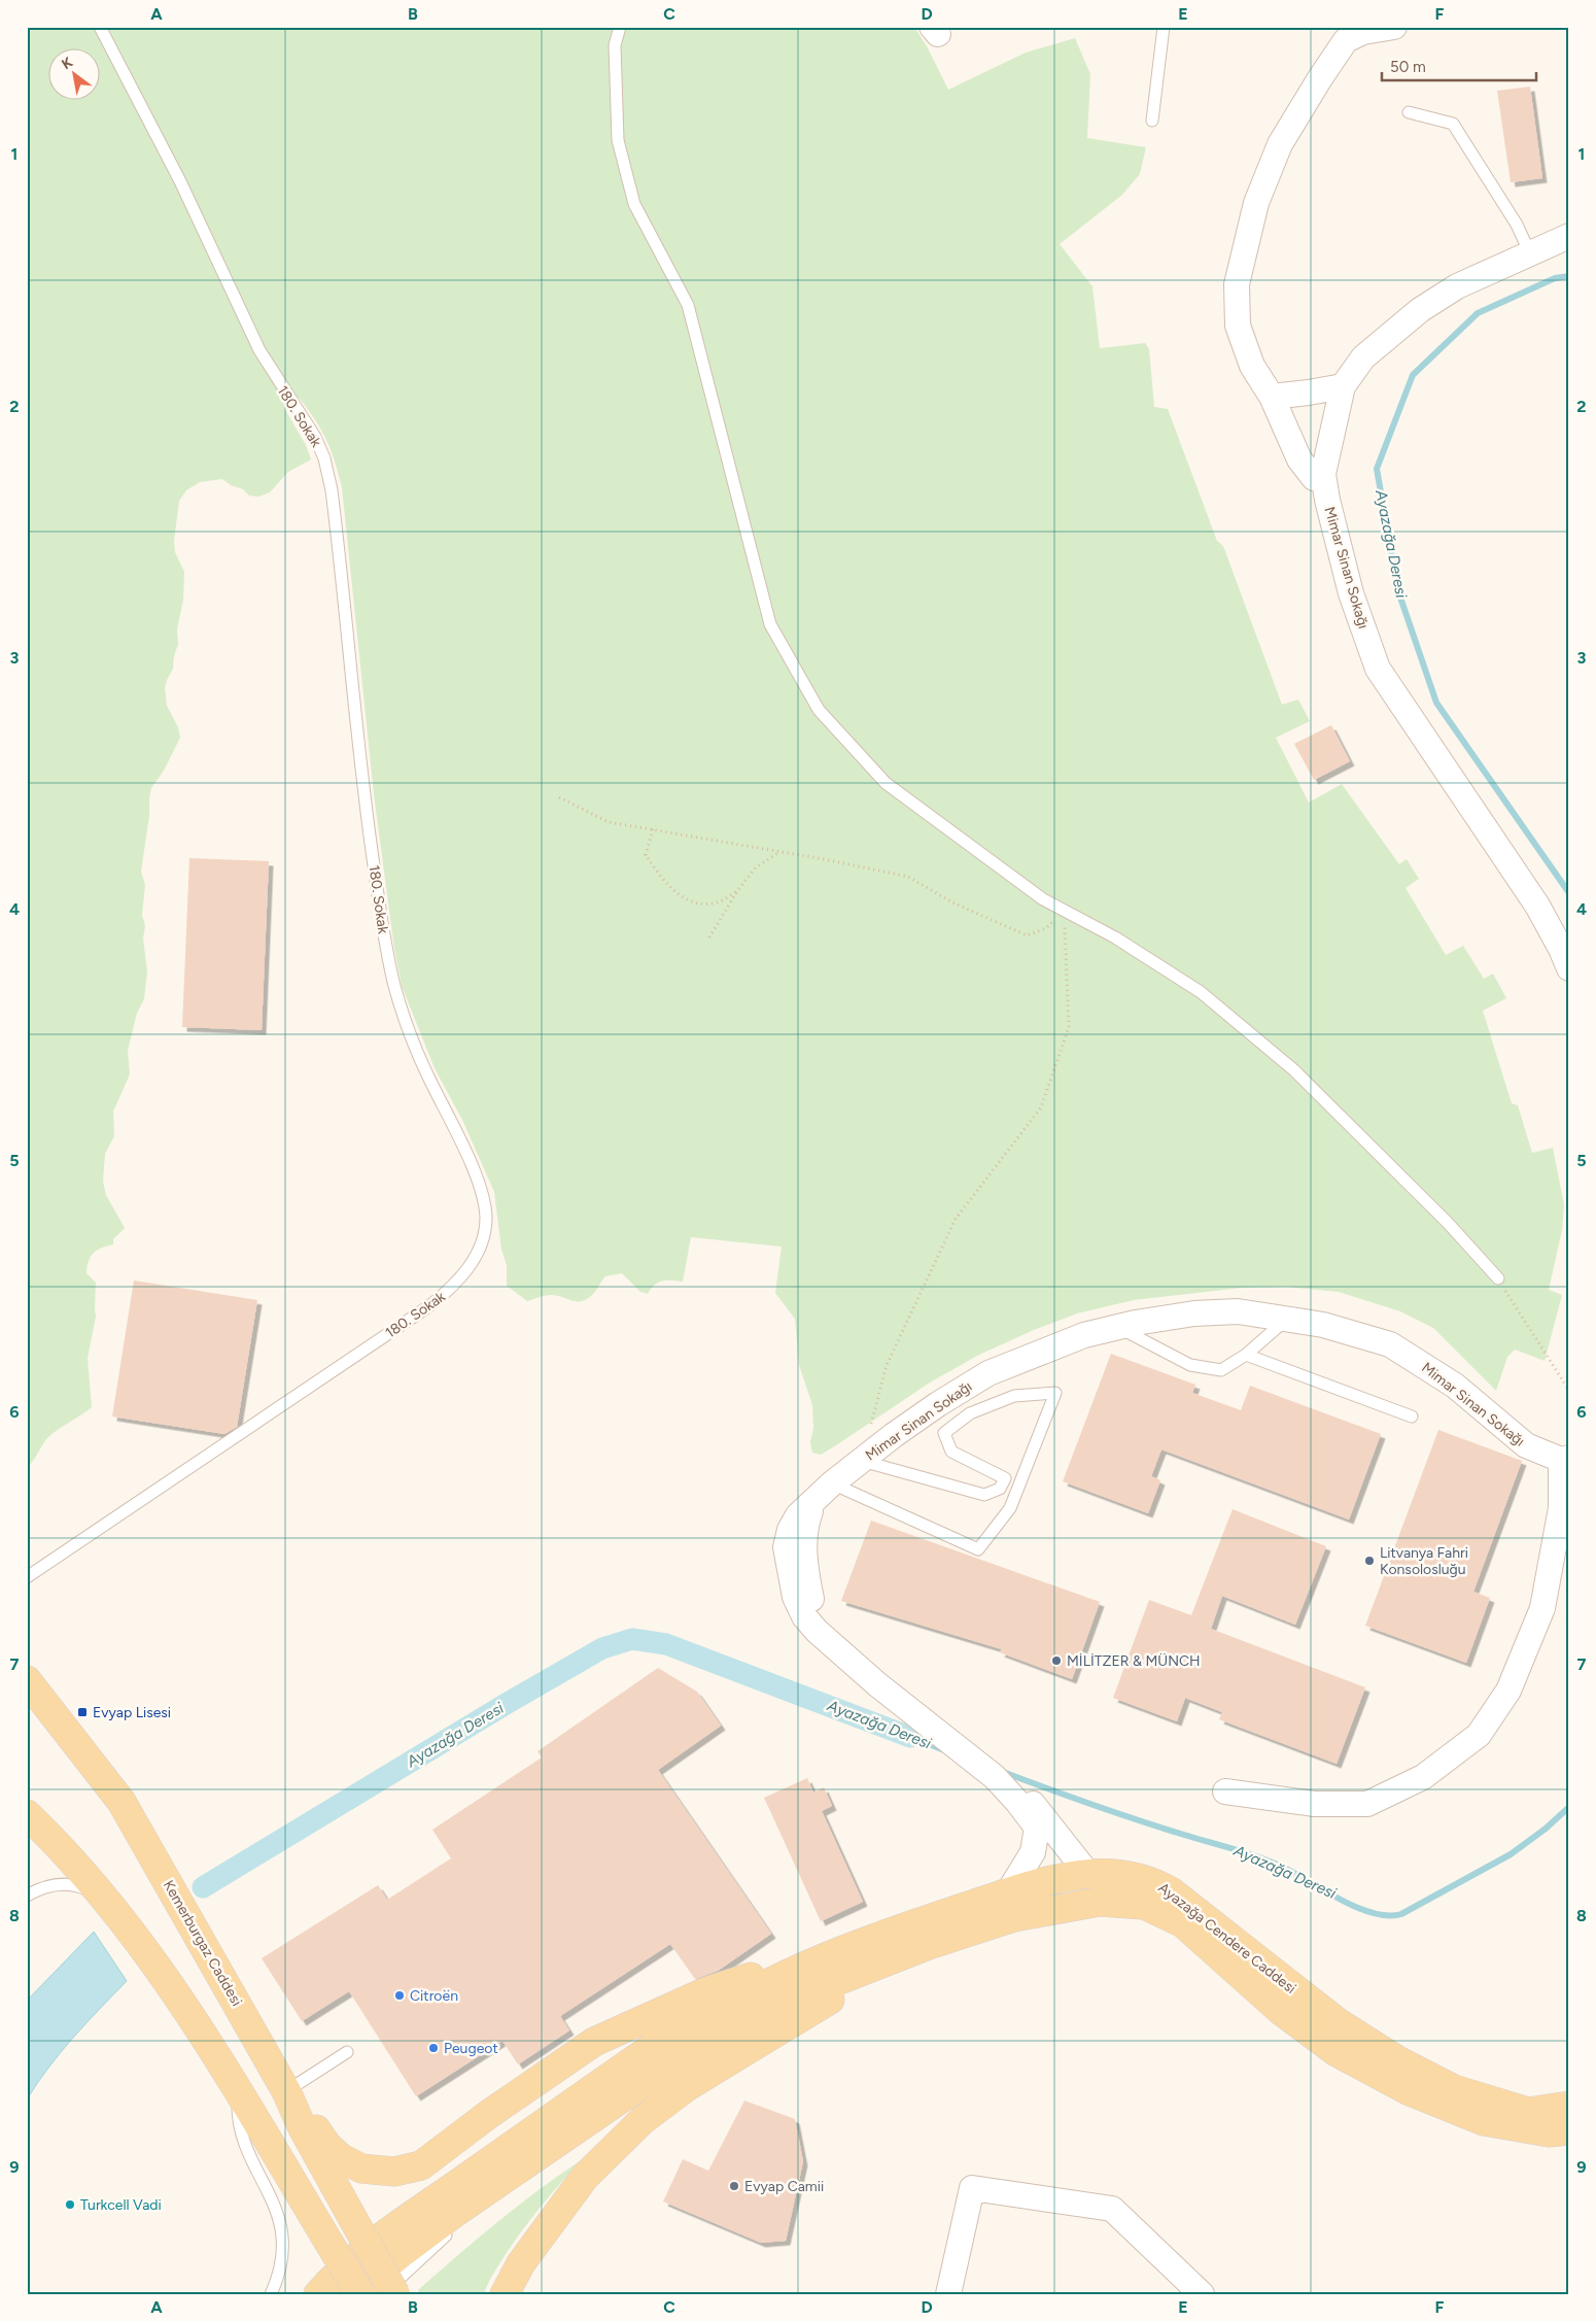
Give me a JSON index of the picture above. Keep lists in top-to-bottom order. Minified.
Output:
{"streets":{"main road":["Ayazağa Cendere Caddesi","Kemerburgaz Caddesi"],"street":["Mimar Sinan Sokağı"],"lane":["180. Sokak"]},"water":["Ayazağa Deresi"],"places":{"other":["Litvanya Fahri Konsolosluğu","MİLİTZER & MÜNCH","Citroën","Peugeot","Evyap Camii","Turkcell Vadi"],"transit":["Evyap Lisesi"]},"scale_bar":"50 m","north":"top left","grid":{"columns":["A","B","C","D","E","F"],"rows":["1","2","3","4","5","6","7","8","9"]}}
